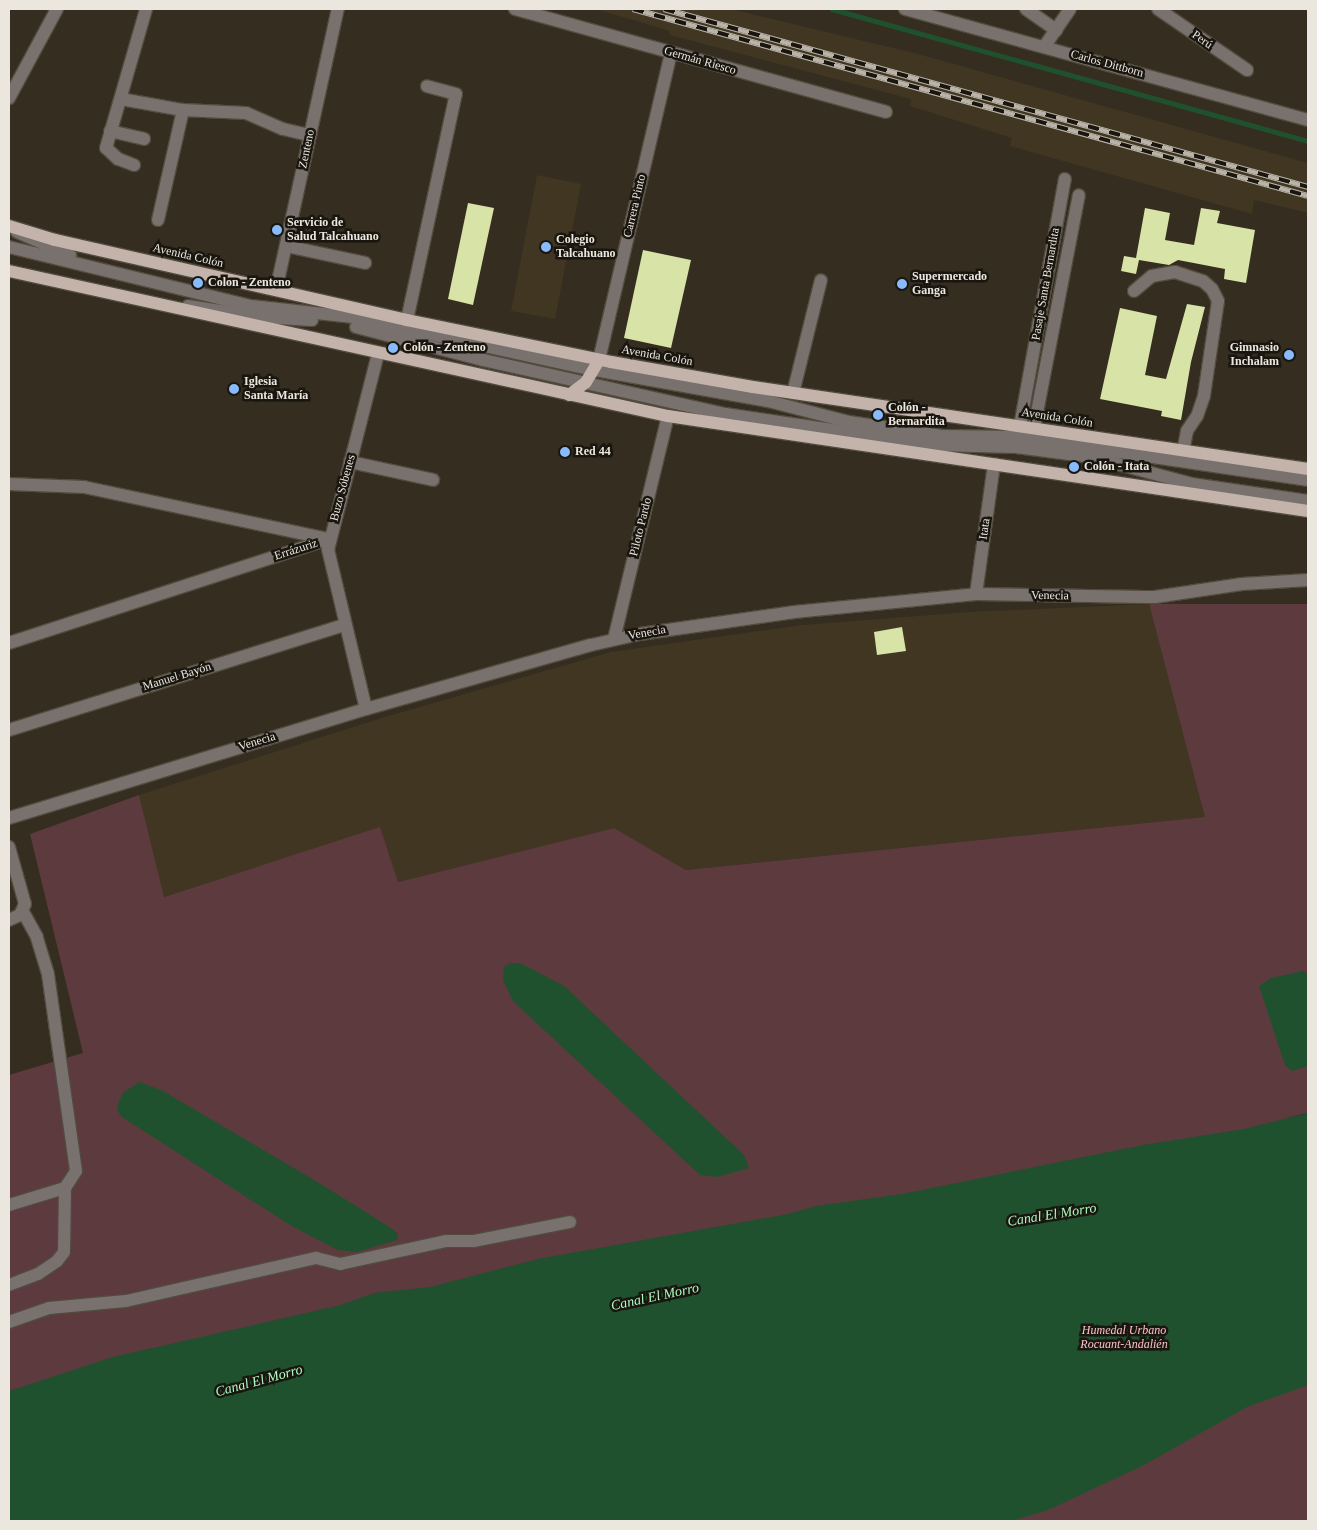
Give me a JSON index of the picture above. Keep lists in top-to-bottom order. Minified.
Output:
{"streets":{"main road":["Avenida Colón"],"street":["Perú","Germán Riesco","Carlos Dittborn","Zenteno","Carrera Pinto","Pasaje Santa Bernardita","Buzo Sóbenes","Piloto Pardo","Itata","Errázuriz","Venecia","Manuel Bayón"]},"crossings":[["Germán Riesco","Carrera Pinto"],["Zenteno","Avenida Colón"],["Carrera Pinto","Avenida Colón"],["Avenida Colón","Pasaje Santa Bernardita"],["Buzo Sóbenes","Errázuriz"],["Buzo Sóbenes","Venecia"],["Buzo Sóbenes","Manuel Bayón"],["Piloto Pardo","Venecia"],["Itata","Venecia"]],"water":["Canal El Morro"],"parks":["Humedal Urbano Rocuant-Andalién"],"places":["Servicio de Salud Talcahuano","Colegio Talcahuano","Colon - Zenteno","Supermercado Ganga","Colón - Zenteno","Gimnasio Inchalam","Iglesia Santa María","Colón - Bernardita","Red 44","Colón - Itata"]}
